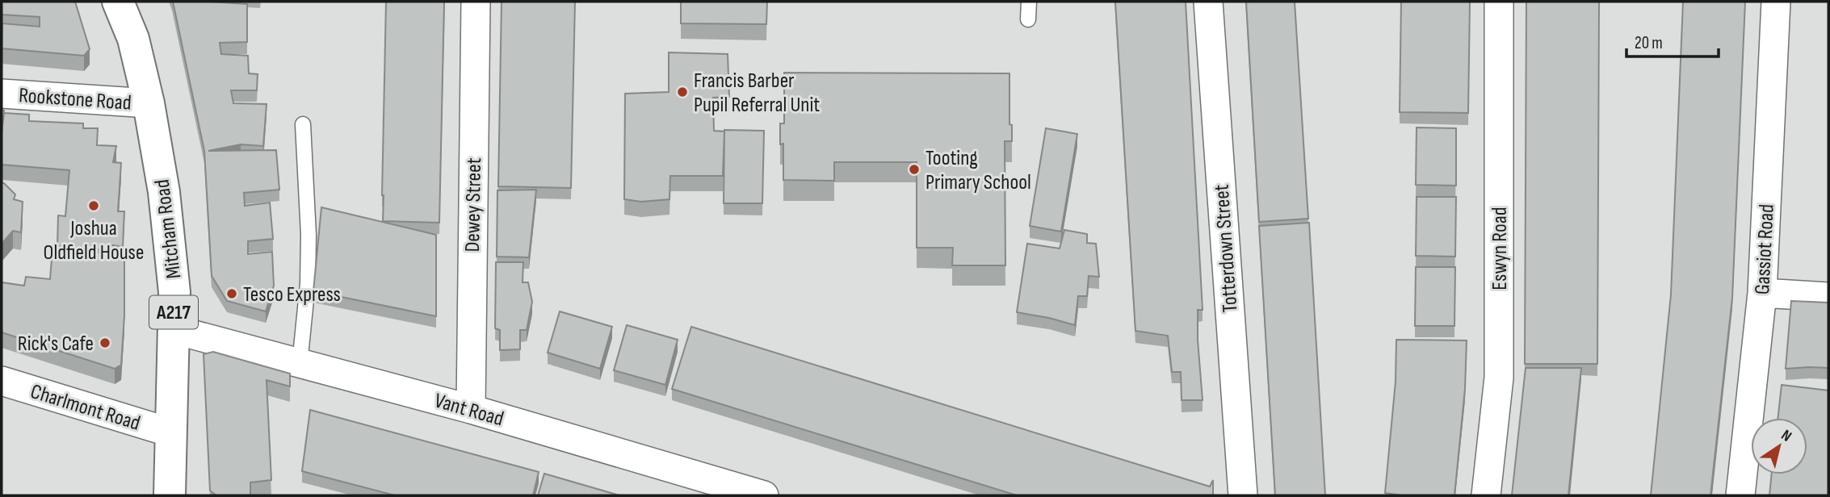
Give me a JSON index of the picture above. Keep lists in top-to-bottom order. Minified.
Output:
{"streets":{"main road":["Mitcham Road","A217"],"street":["Rookstone Road","Dewey Street","Totterdown Street","Eswyn Road","Gassiot Road","Charlmont Road","Vant Road"]},"crossings":[["Rookstone Road","Mitcham Road"],["Dewey Street","Vant Road"],["Mitcham Road","Charlmont Road"],["Mitcham Road","Vant Road"]],"places":["Francis Barber Pupil Referral Unit","Tooting Primary School","Joshua Oldfield House","Tesco Express","Rick's Cafe"],"scale_bar":"20 m","north":"top right"}
